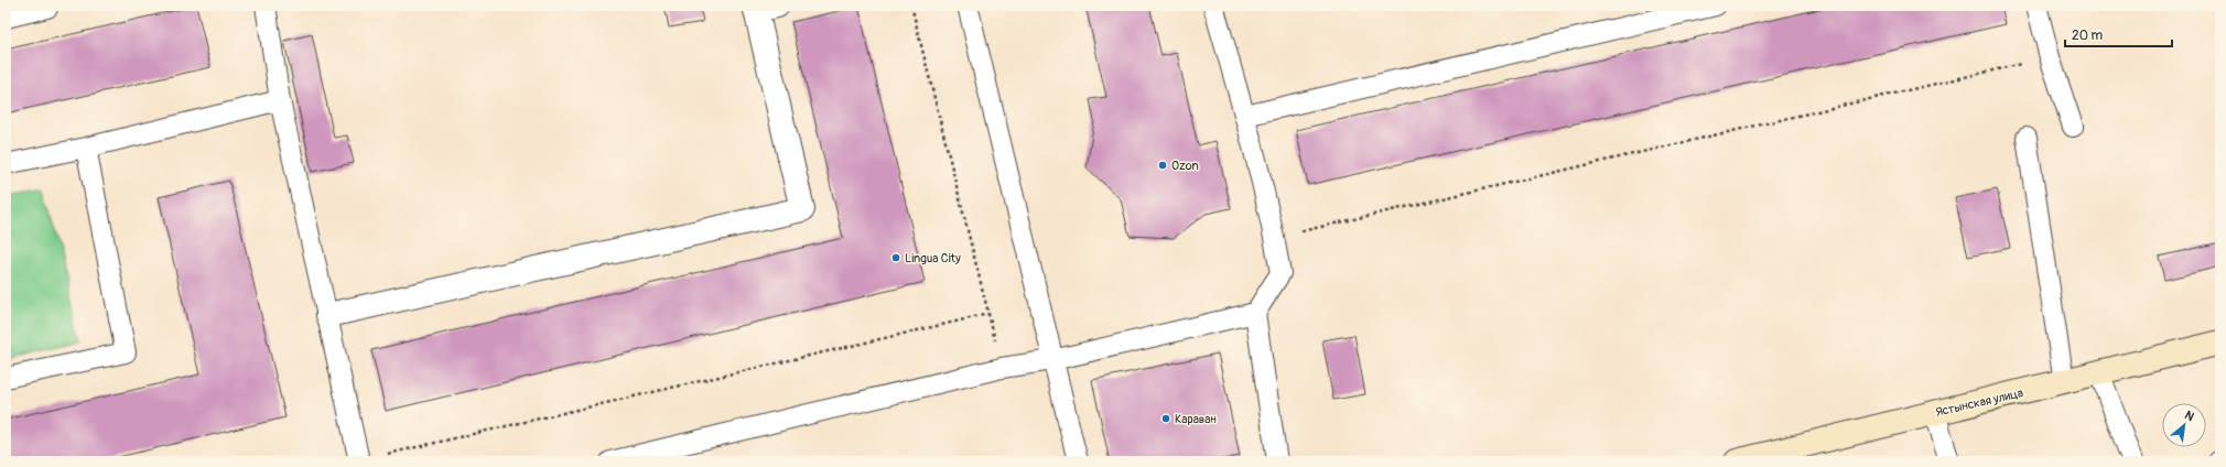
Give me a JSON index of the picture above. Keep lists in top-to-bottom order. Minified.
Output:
{"streets":{"main road":["Ястынская улица"]},"places":["Ozon","Lingua City","Караван"],"scale_bar":"20 m","north":"top right"}
